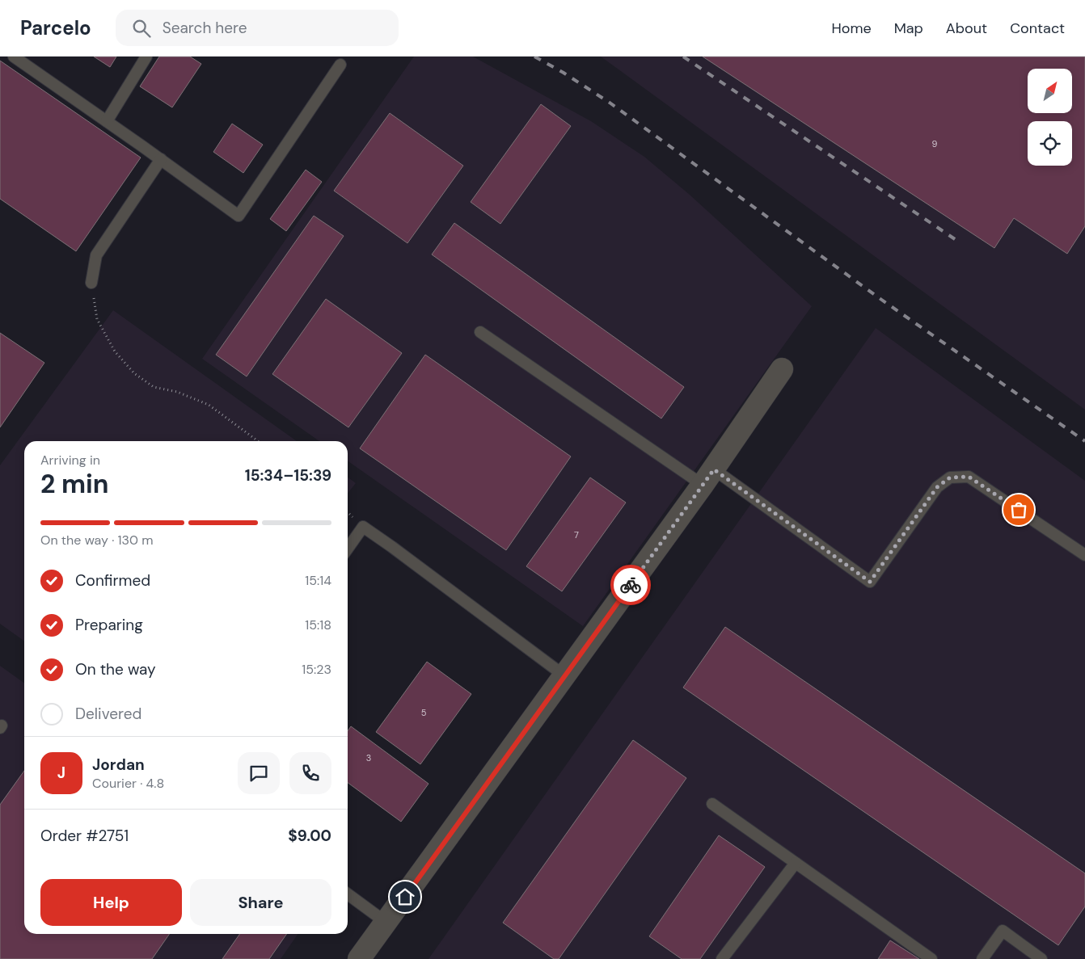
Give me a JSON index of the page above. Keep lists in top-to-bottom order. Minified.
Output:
{"house_numbers":["9","7","5","3"],"north":"top right","page":{"header":"Parcelo","search":"Search here","nav":["Home","Map","About","Contact"],"heading":["2 min","Arriving in","15:34–15:39"],"panel":["Jordan","Courier · 4.8","Order #2751","$9.00"],"bar":"On the way · 130 m","list":[["Confirmed","15:14"],["Preparing","15:18"],["On the way","15:23"],"Delivered"],"round":"J","buttons":["Help","Share"]}}
